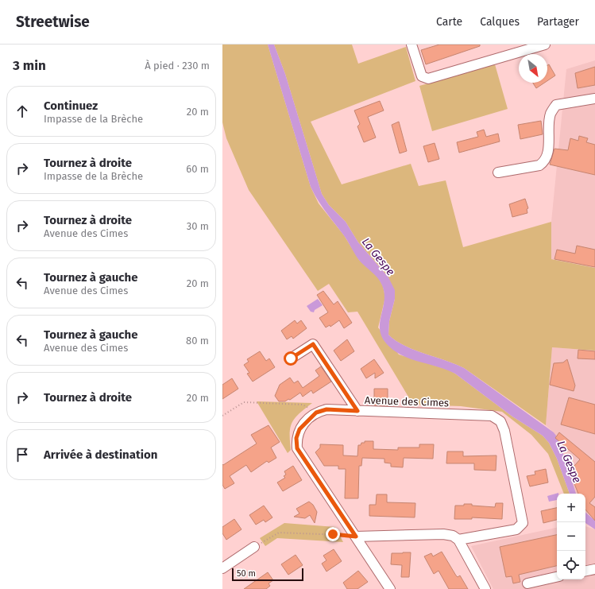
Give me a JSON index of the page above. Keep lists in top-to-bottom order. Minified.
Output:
{"streets":{"street":["Avenue des Cimes"]},"water":["La Gespe"],"scale_bar":"50 m","north":"bottom right","page":{"header":"Streetwise","nav":["Carte","Calques","Partager"],"heading":["3 min","À pied · 230 m"],"list":[["Continuez","Impasse de la Brèche","20 m"],["Tournez à droite","Impasse de la Brèche","60 m"],["Tournez à droite","Avenue des Cimes","30 m"],["Tournez à gauche","Avenue des Cimes","20 m"],["Tournez à gauche","Avenue des Cimes","80 m"],["Tournez à droite","20 m"],"Arrivée à destination"],"map_buttons":["+","−"],"scale":"50 m"}}
